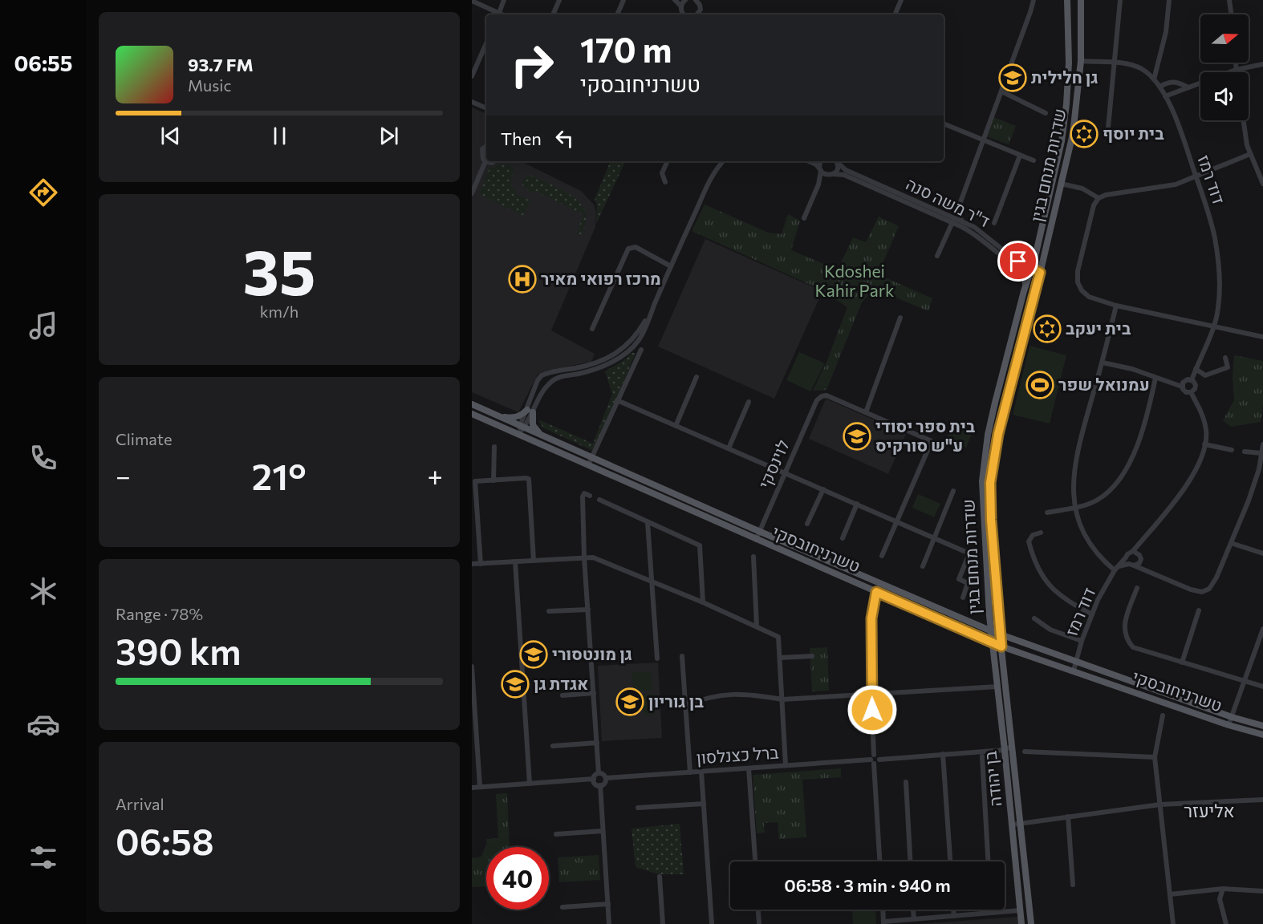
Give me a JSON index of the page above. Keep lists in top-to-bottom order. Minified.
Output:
{"streets":{"main road":["שדרות מנחם בגין","טשרניחובסקי","בן יהודה"],"street":["דוד רמז","ד\"ר משה סנה","לוינסקי","ברל כצנלסון"]},"crossings":[["שדרות מנחם בגין","דוד רמז"],["שדרות מנחם בגין","ד\"ר משה סנה"],["שדרות מנחם בגין","טשרניחובסקי"],["שדרות מנחם בגין","בן יהודה"],["דוד רמז","טשרניחובסקי"],["לוינסקי","טשרניחובסקי"],["טשרניחובסקי","בן יהודה"]],"districts":["אליעזר"],"parks":["Kdoshei Kahir Park"],"places":{"school or university":["גן חלילית","בית ספר יסודי ע\"ש סורקיס","גן מונטסורי","אגדת גן","בן גוריון"],"synagogue":["בית יוסף","בית יעקב"],"hospital":["מרכז רפואי מאיר"],"sports":["עמנואל שפר"]},"north":"right","page":{"tabs":"06:55","turn":["170 m","טשרניחובסקי"],"song":["93.7 FM","Music"],"then":"Then","tile":[["35","km/h"],"Climate",["Range · 78%","390 km"],["Arrival","06:58"]],"heat":["−","21°","+"],"limit":"40","trip":"06:58 · 3 min · 940 m"}}
